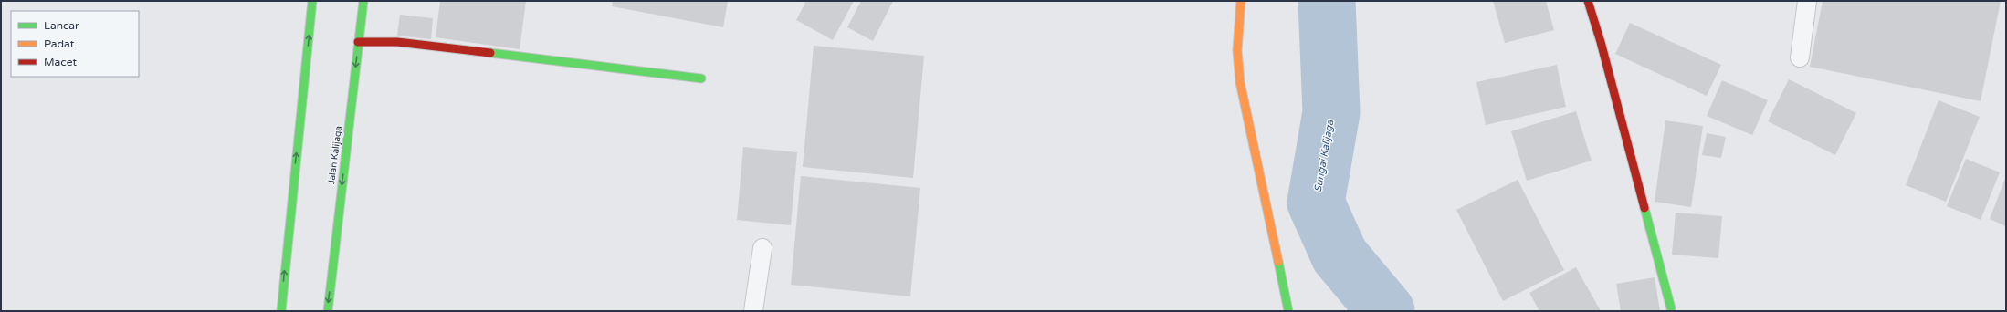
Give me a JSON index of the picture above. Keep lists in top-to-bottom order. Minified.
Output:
{"streets":{"main road":["Jalan Kalijaga"]},"water":["Sungai Kalijaga"],"legend":["Lancar","Padat","Macet"]}
